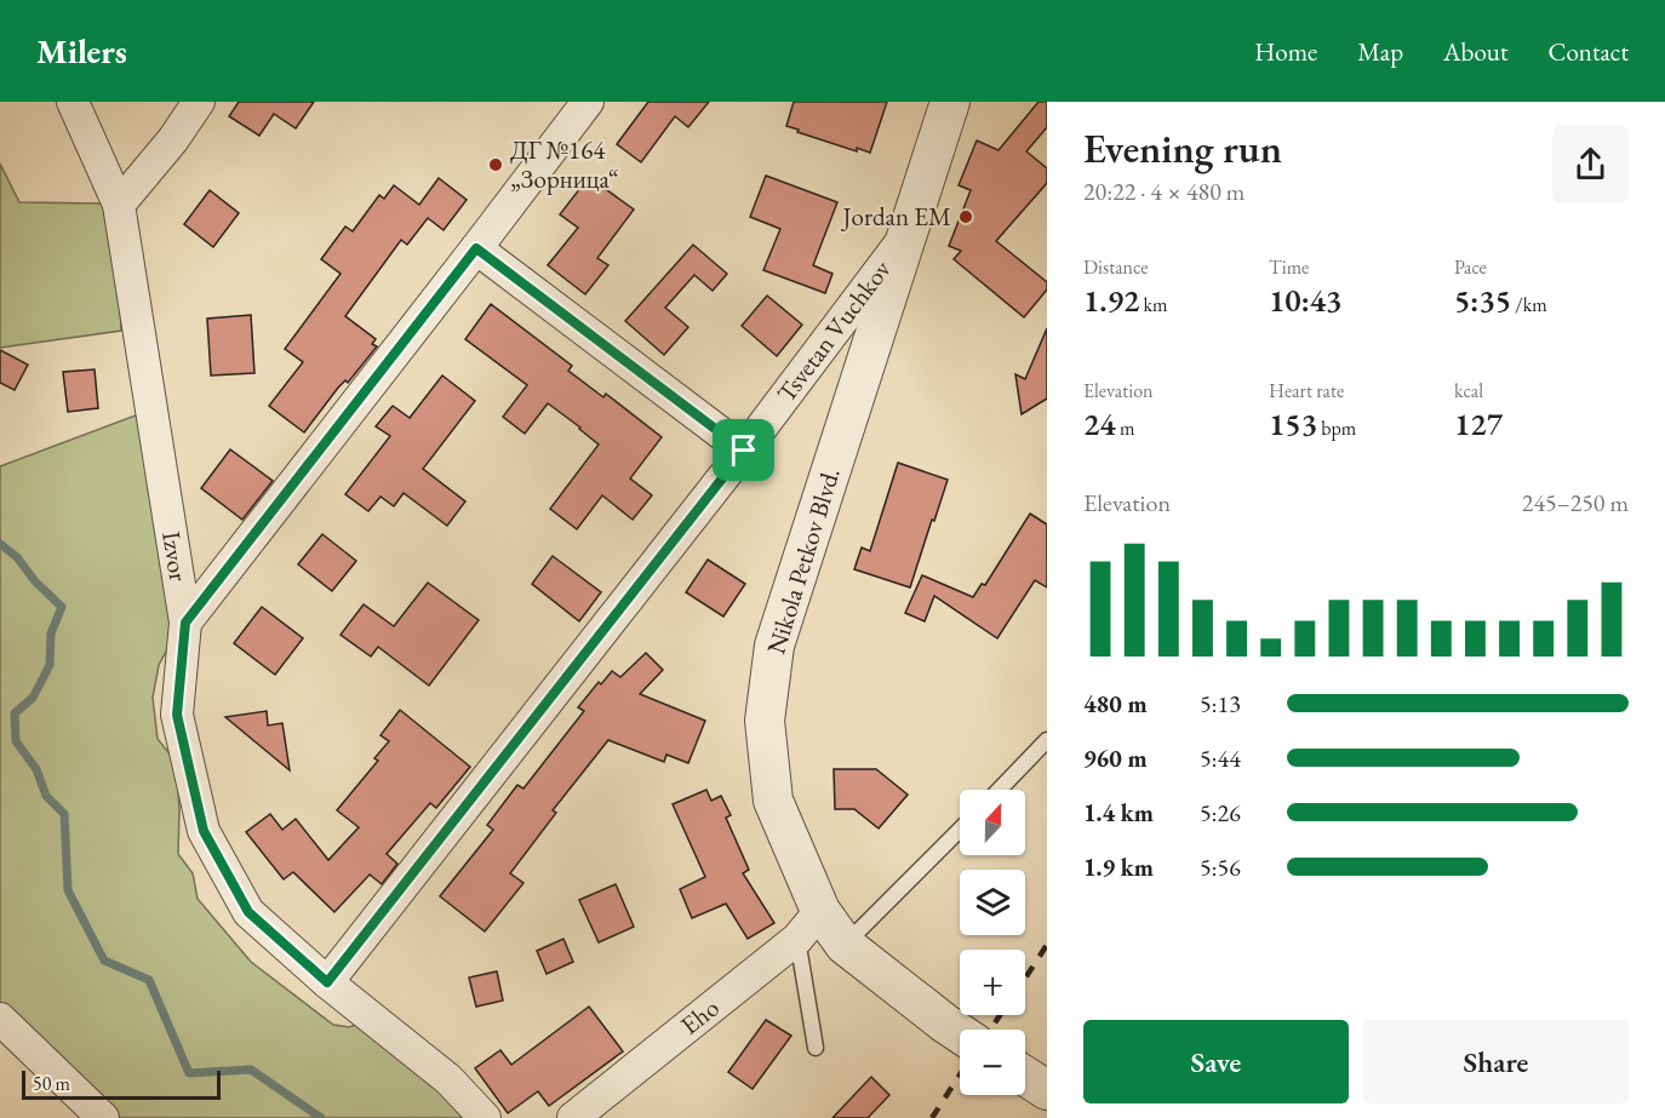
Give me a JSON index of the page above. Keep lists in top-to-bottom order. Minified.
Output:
{"streets":{"street":["Tsvetan Vuchkov","Izvor","Nikola Petkov Blvd.","Eho"]},"crossings":[["Tsvetan Vuchkov","Izvor"],["Tsvetan Vuchkov","Nikola Petkov Blvd."],["Nikola Petkov Blvd.","Eho"]],"places":["ДГ №164 „Зорница“","Jordan EM"],"scale_bar":"50 m","north":"top","page":{"header":"Milers","nav":["Home","Map","About","Contact"],"heading":["Evening run","20:22 · 4 × 480 m"],"stats":[["Distance","1.92 km"],["Time","10:43"],["Pace","5:35 /km"],["Elevation","24 m"],["Heart rate","153 bpm"],["kcal","127"]],"chart":["Elevation","245–250 m"],"list":[{"name":"480 m","note":"5:13"},{"name":"960 m","note":"5:44"},{"name":"1.4 km","note":"5:26"},{"name":"1.9 km","note":"5:56"}],"map_buttons":["+","−"],"buttons":["Save","Share"],"scale":"50 m"}}
